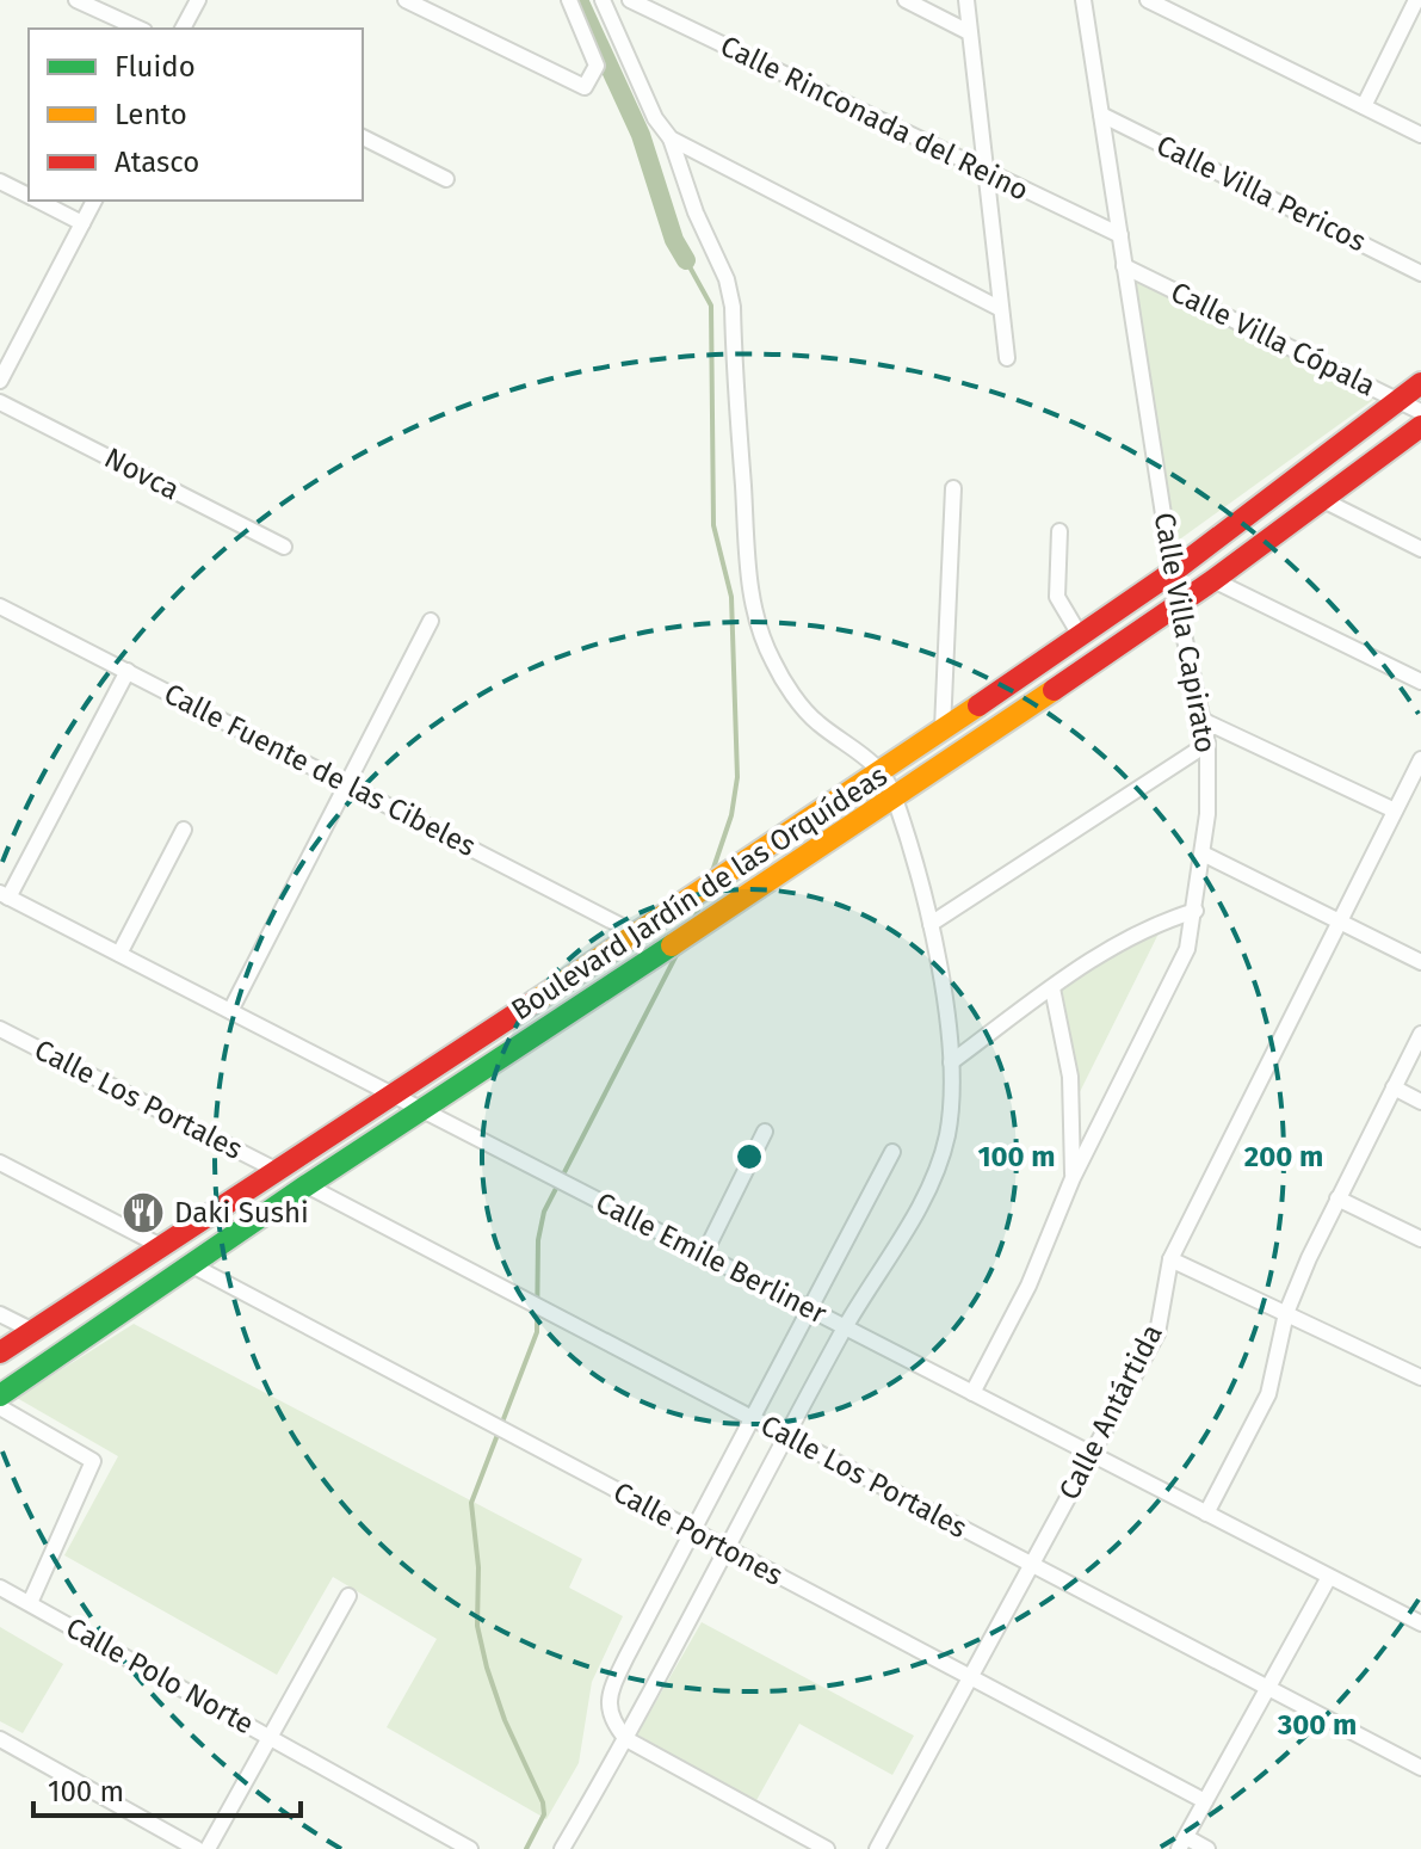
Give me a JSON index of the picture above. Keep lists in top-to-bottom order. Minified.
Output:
{"streets":{"street":["Calle Rinconada del Reino","Calle Villa Pericos","Calle Villa Cópala","Novca","Calle Villa Capirato","Calle Fuente de las Cibeles","Boulevard Jardín de las Orquídeas","Calle Los Portales","Calle Emile Berliner","Calle Antártida","Calle Portones","Calle Polo Norte"]},"crossings":[["Calle Rinconada del Reino","Calle Villa Capirato"],["Calle Villa Pericos","Calle Villa Capirato"],["Calle Villa Cópala","Calle Villa Capirato"],["Calle Villa Cópala","Boulevard Jardín de las Orquídeas"],["Calle Villa Capirato","Boulevard Jardín de las Orquídeas"],["Calle Villa Capirato","Calle Emile Berliner"],["Calle Fuente de las Cibeles","Boulevard Jardín de las Orquídeas"],["Boulevard Jardín de las Orquídeas","Calle Los Portales"],["Boulevard Jardín de las Orquídeas","Calle Emile Berliner"],["Boulevard Jardín de las Orquídeas","Calle Portones"],["Calle Los Portales","Calle Antártida"],["Calle Emile Berliner","Calle Antártida"],["Calle Antártida","Calle Portones"]],"places":{"restaurant":["Daki Sushi"]},"legend":["Fluido","Lento","Atasco"],"scale_bar":"100 m","rings":["100 m","200 m","300 m"]}
